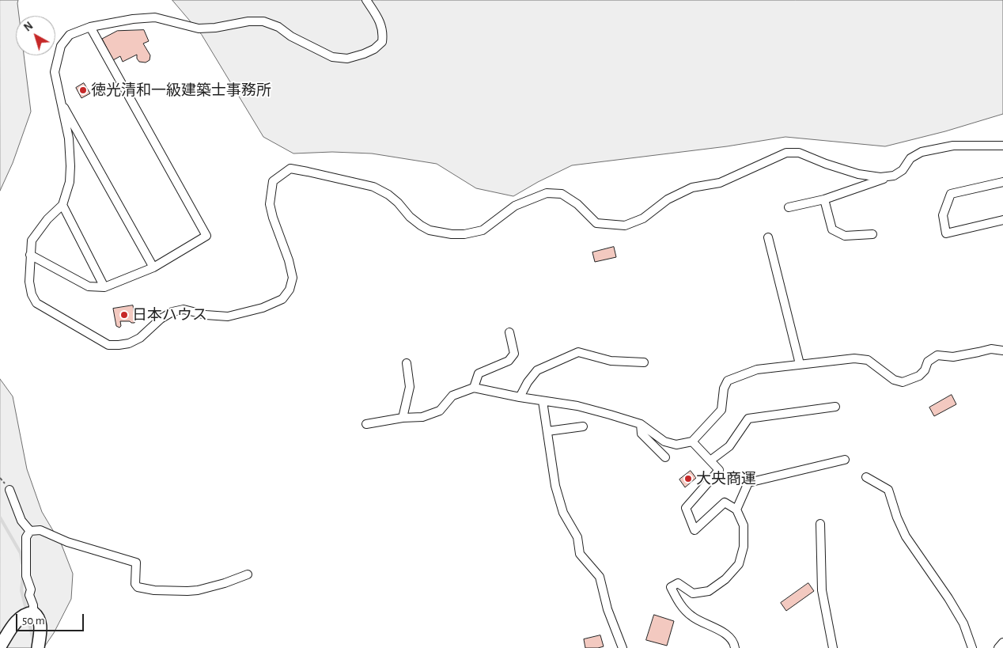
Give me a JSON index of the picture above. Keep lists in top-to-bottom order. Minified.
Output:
{"places":["徳光清和一級建築士事務所","日本ハウス","大央商運"],"scale_bar":"50 m","north":"top left"}
